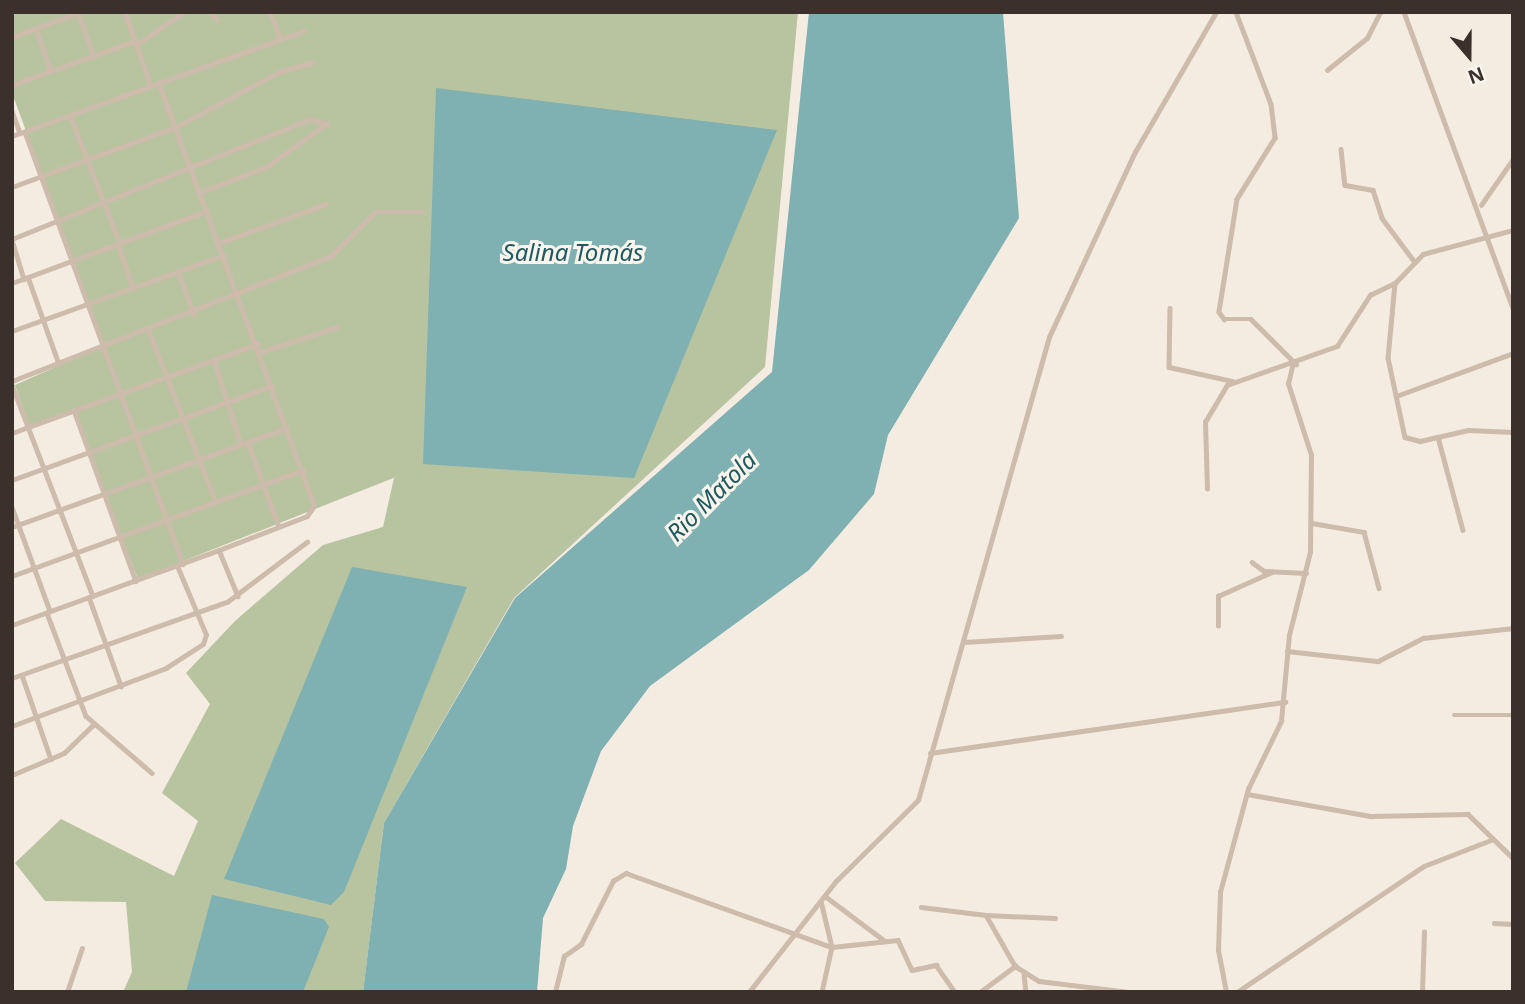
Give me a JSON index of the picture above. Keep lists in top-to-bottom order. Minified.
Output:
{"water":["Salina Tomás","Rio Matola"],"north":"bottom"}
